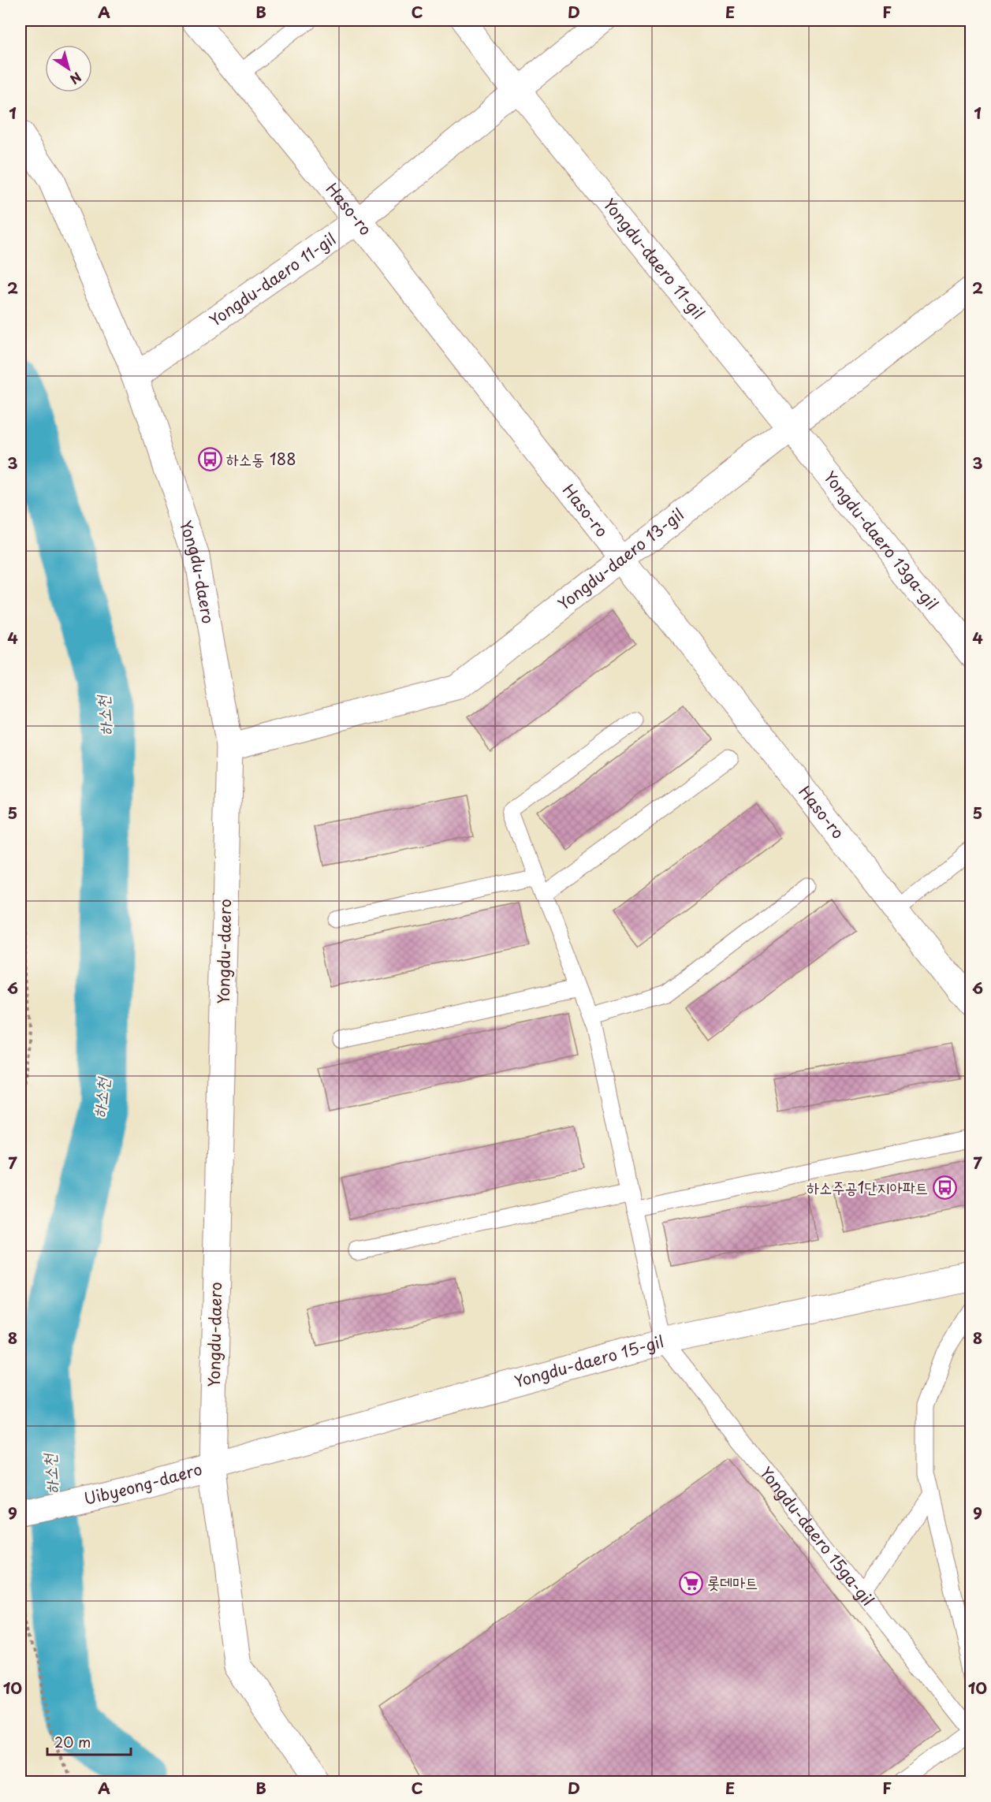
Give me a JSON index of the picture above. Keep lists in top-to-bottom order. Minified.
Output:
{"streets":{"street":["Haso-ro","Yongdu-daero 11-gil","Yongdu-daero 13ga-gil","Yongdu-daero 13-gil","Yongdu-daero","Yongdu-daero 15-gil","Uibyeong-daero"],"lane":["Yongdu-daero 15ga-gil"]},"crossings":[["Haso-ro","Yongdu-daero 11-gil"],["Haso-ro","Yongdu-daero 13-gil"],["Yongdu-daero 11-gil","Yongdu-daero 13ga-gil"],["Yongdu-daero 11-gil","Yongdu-daero 13-gil"],["Yongdu-daero 11-gil","Yongdu-daero"],["Yongdu-daero 13ga-gil","Yongdu-daero 13-gil"],["Yongdu-daero 13-gil","Yongdu-daero"],["Yongdu-daero","Yongdu-daero 15-gil"],["Yongdu-daero","Uibyeong-daero"],["Yongdu-daero 15-gil","Uibyeong-daero"],["Yongdu-daero 15-gil","Yongdu-daero 15ga-gil"]],"water":["하소천"],"places":{"bus stop":["하소동 188","하소주공1단지아파트"],"supermarket":["롯데마트"]},"scale_bar":"20 m","north":"bottom right","grid":{"columns":["A","B","C","D","E","F"],"rows":["1","2","3","4","5","6","7","8","9","10"]}}
